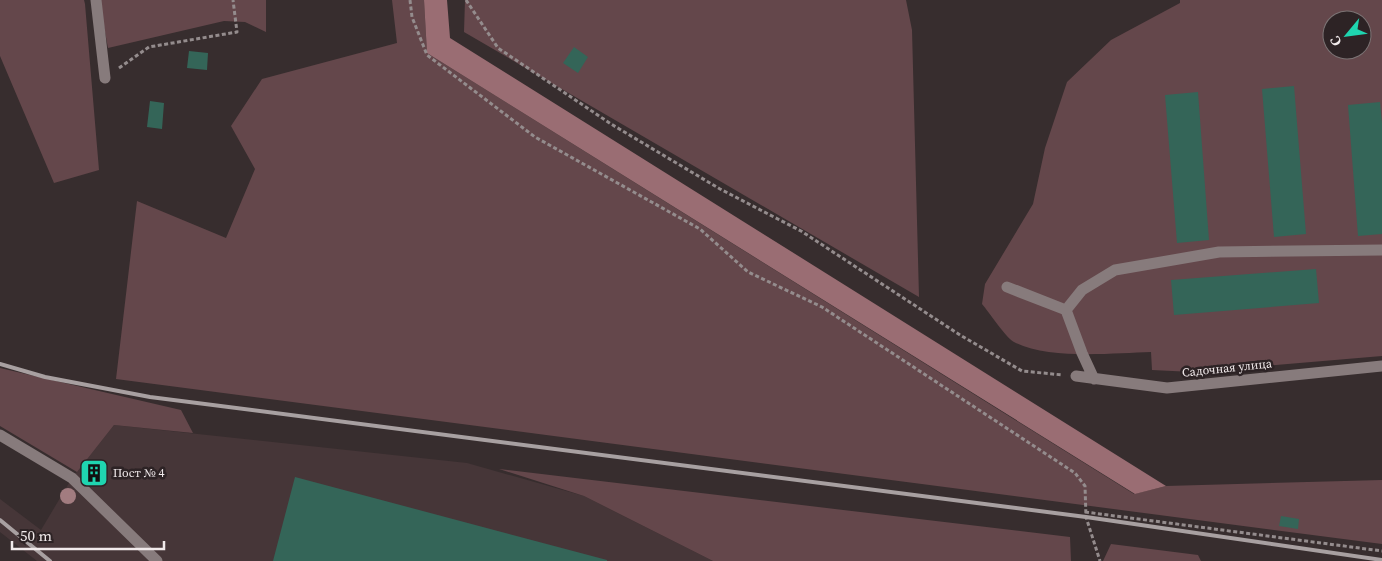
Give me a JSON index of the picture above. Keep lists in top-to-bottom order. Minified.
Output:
{"streets":{"lane":["Садочная улица"]},"places":{"building":["Пост № 4"]},"scale_bar":"50 m","north":"bottom left"}
